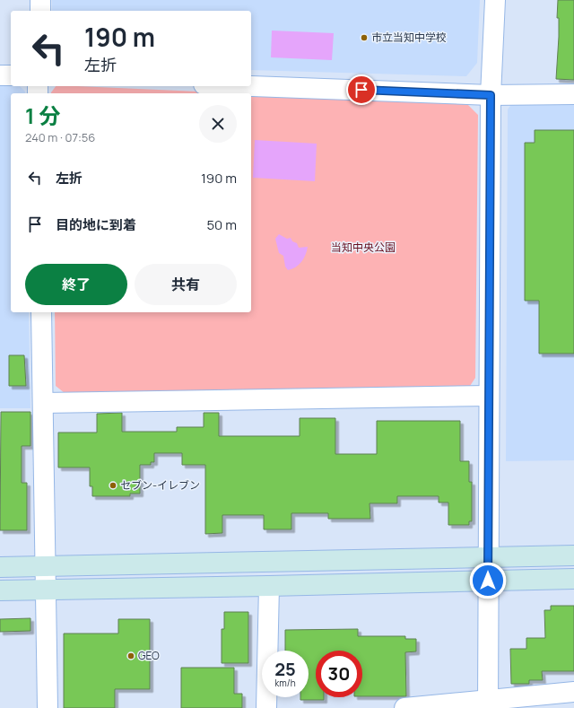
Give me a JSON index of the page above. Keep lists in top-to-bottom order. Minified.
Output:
{"parks":["当知中央公園"],"places":["市立当知中学校","セブン-イレブン","GEO"],"page":{"turn":["190 m","左折"],"heading":["1 分","240 m · 07:56"],"list":[{"name":"左折","value":"190 m"},{"name":"目的地に到着","value":"50 m"}],"buttons":["終了","共有"],"speed":"25 km/h","limit":"30"}}
